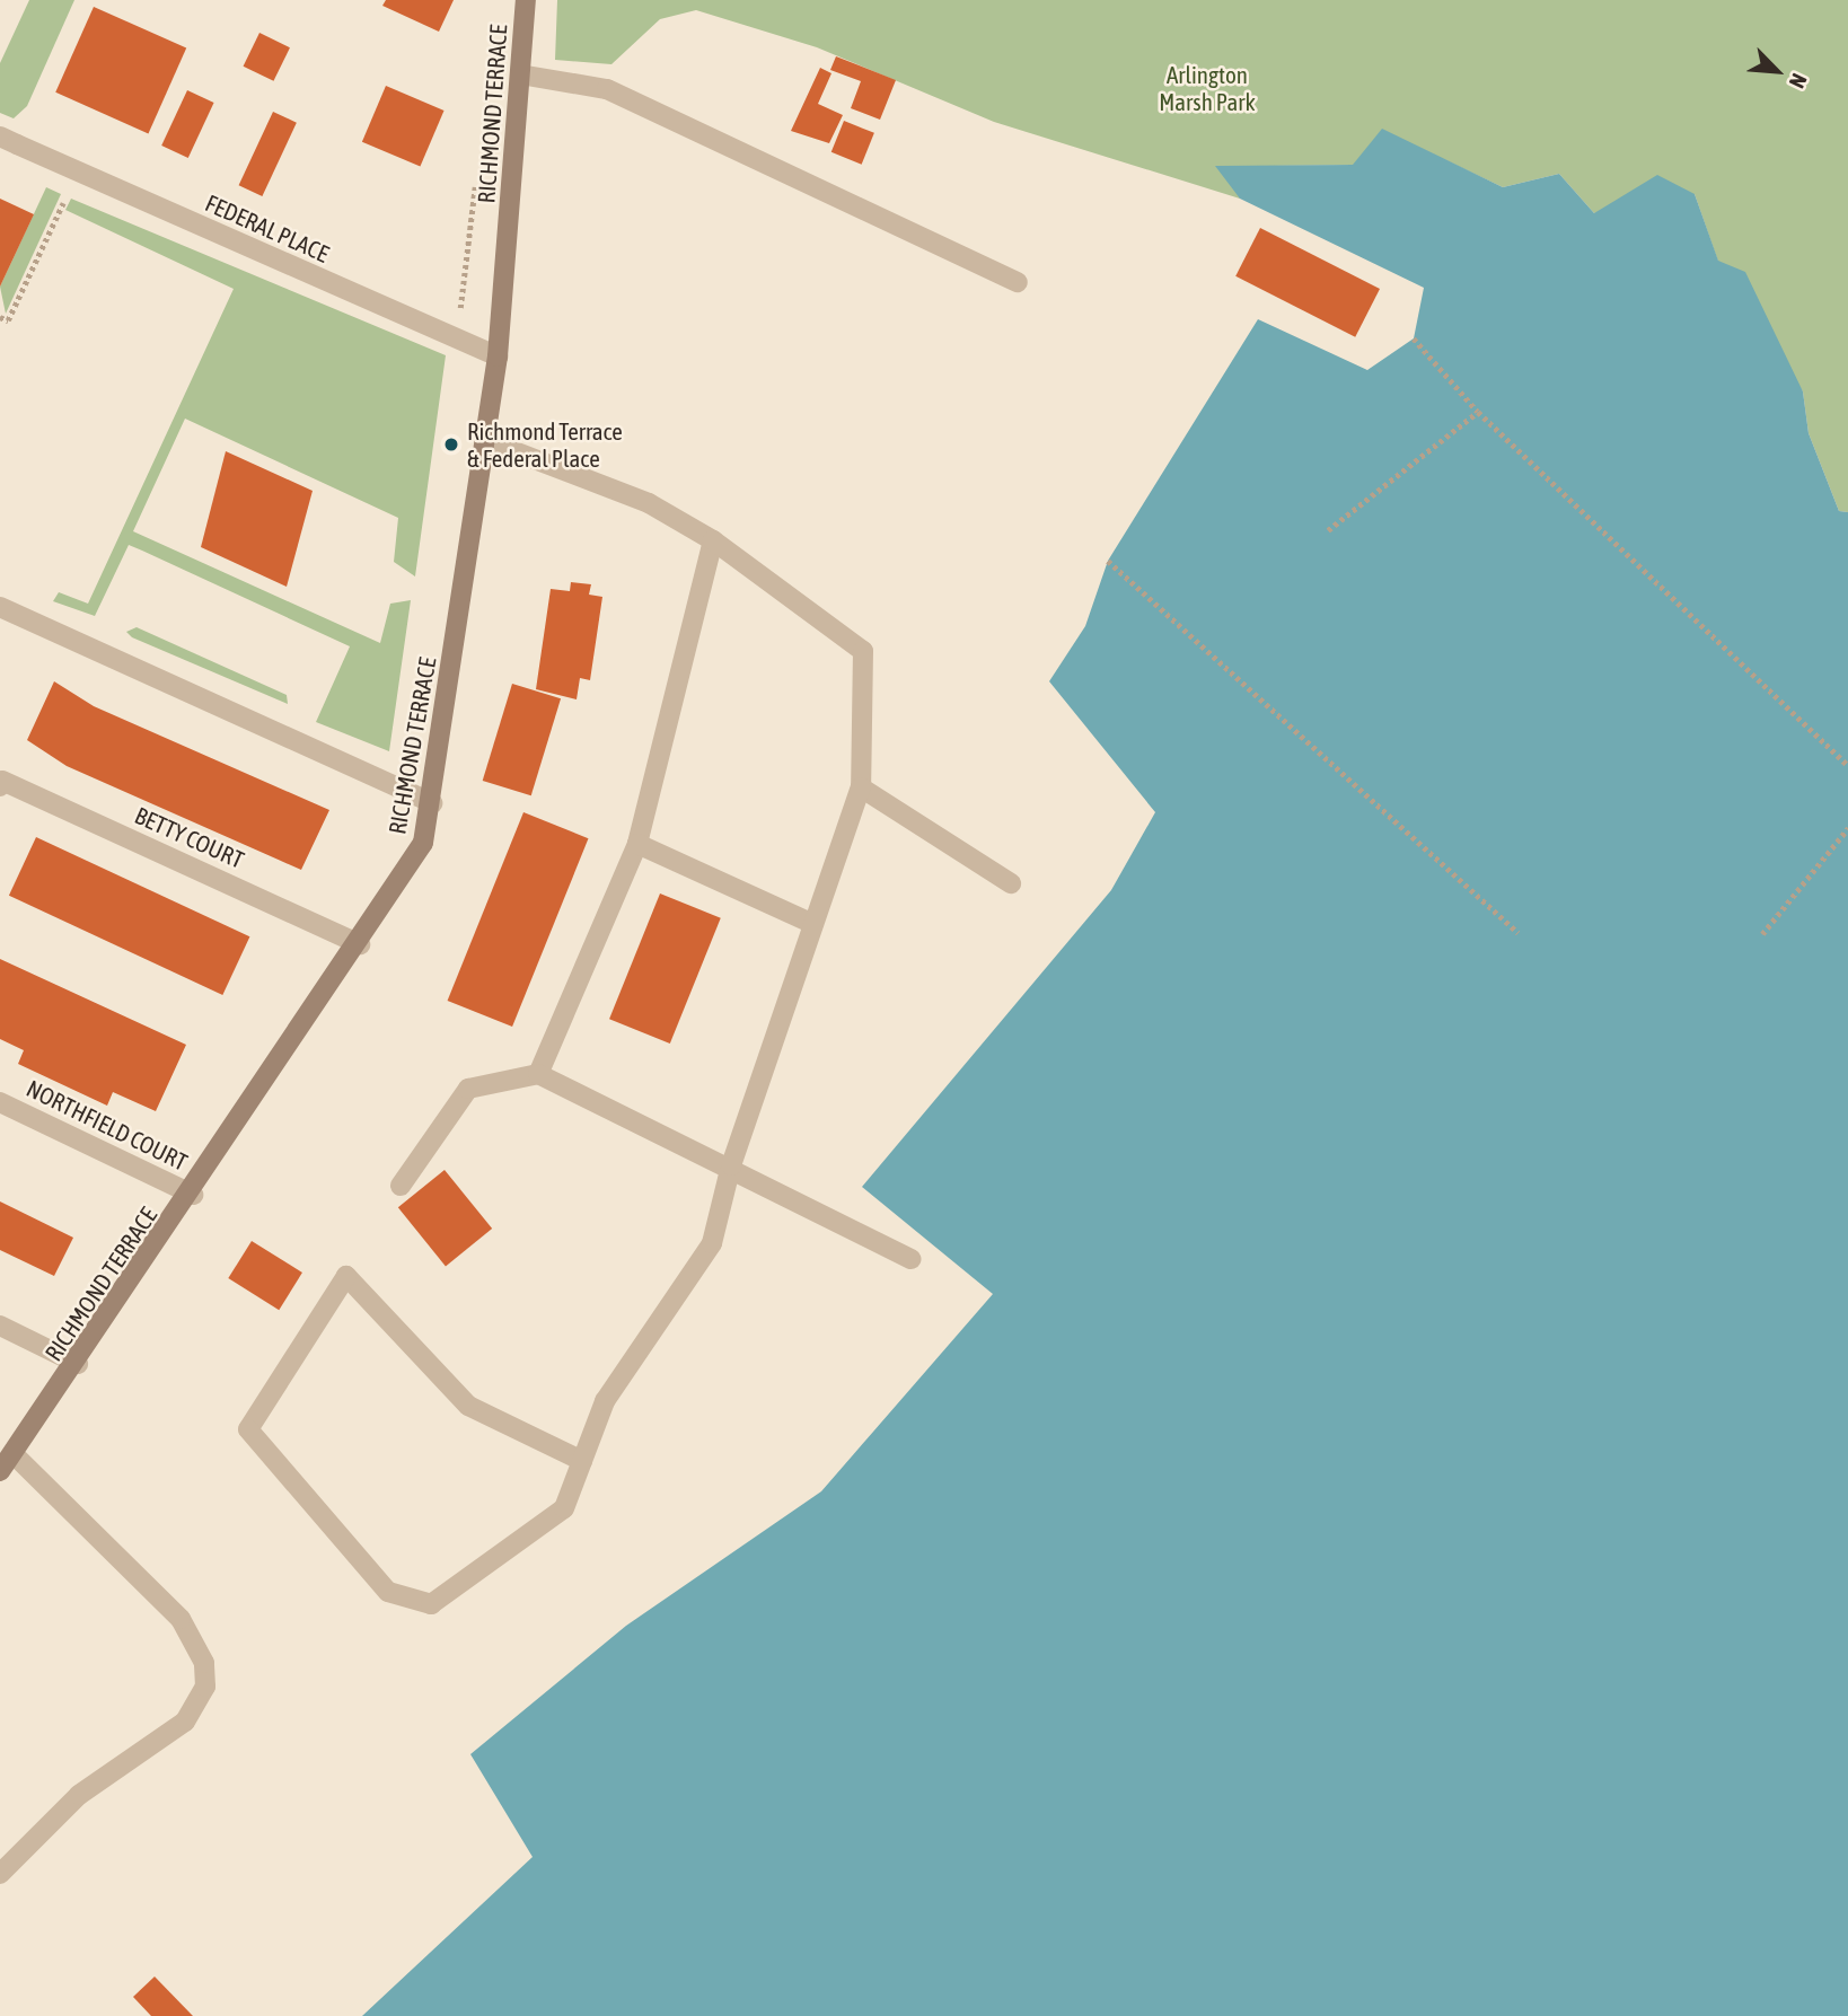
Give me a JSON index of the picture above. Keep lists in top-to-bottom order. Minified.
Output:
{"streets":{"street":["RICHMOND TERRACE","FEDERAL PLACE","BETTY COURT","NORTHFIELD COURT"]},"crossings":[["RICHMOND TERRACE","FEDERAL PLACE"],["RICHMOND TERRACE","BETTY COURT"],["RICHMOND TERRACE","NORTHFIELD COURT"]],"parks":["Arlington Marsh Park"],"places":["Richmond Terrace & Federal Place"],"north":"bottom right"}
